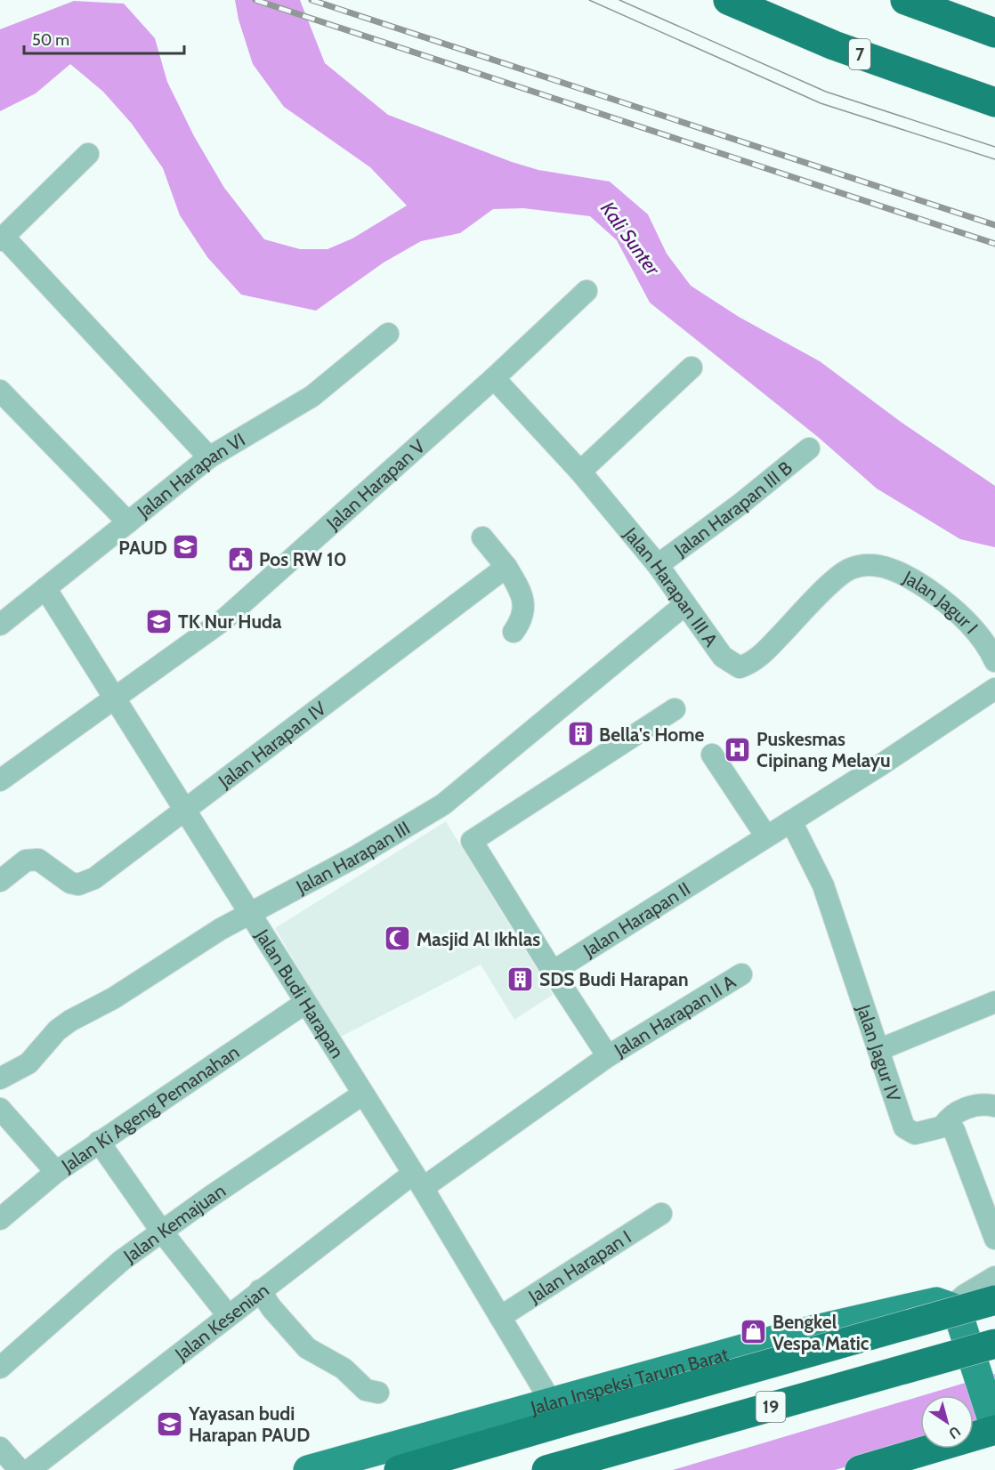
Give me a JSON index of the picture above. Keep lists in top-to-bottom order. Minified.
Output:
{"streets":{"highway":["7","19"],"main road":["Jalan Inspeksi Tarum Barat"],"street":["Jalan Harapan VI","Jalan Harapan V","Jalan Harapan III B","Jalan Harapan III A","Jalan Jagur I","Jalan Harapan IV","Jalan Harapan III","Jalan Harapan II","Jalan Budi Harapan","Jalan Harapan II A","Jalan Jagur IV","Jalan Ki Ageng Pemanahan","Jalan Kemajuan","Jalan Harapan I","Jalan Kesenian"]},"crossings":[["Jalan Harapan VI","Jalan Budi Harapan"],["Jalan Harapan V","Jalan Harapan III A"],["Jalan Harapan V","Jalan Budi Harapan"],["Jalan Harapan III B","Jalan Harapan III A"],["Jalan Harapan III A","Jalan Jagur I"],["Jalan Harapan III A","Jalan Harapan III"],["Jalan Harapan IV","Jalan Budi Harapan"],["Jalan Harapan III","Jalan Budi Harapan"],["Jalan Harapan II","Jalan Jagur IV"],["Jalan Budi Harapan","Jalan Ki Ageng Pemanahan"],["Jalan Budi Harapan","Jalan Kemajuan"],["Jalan Budi Harapan","Jalan Harapan I"],["Jalan Budi Harapan","Jalan Kesenian"],["Jalan Budi Harapan","Jalan Inspeksi Tarum Barat"]],"water":["Kali Sunter"],"places":{"school or university":["PAUD","TK Nur Huda","Yayasan budi Harapan PAUD"],"public building":["Pos RW 10"],"building":["Bella's Home","SDS Budi Harapan"],"hospital":["Puskesmas Cipinang Melayu"],"mosque":["Masjid Al Ikhlas"],"shop":["Bengkel Vespa Matic"]},"scale_bar":"50 m","north":"bottom right"}
